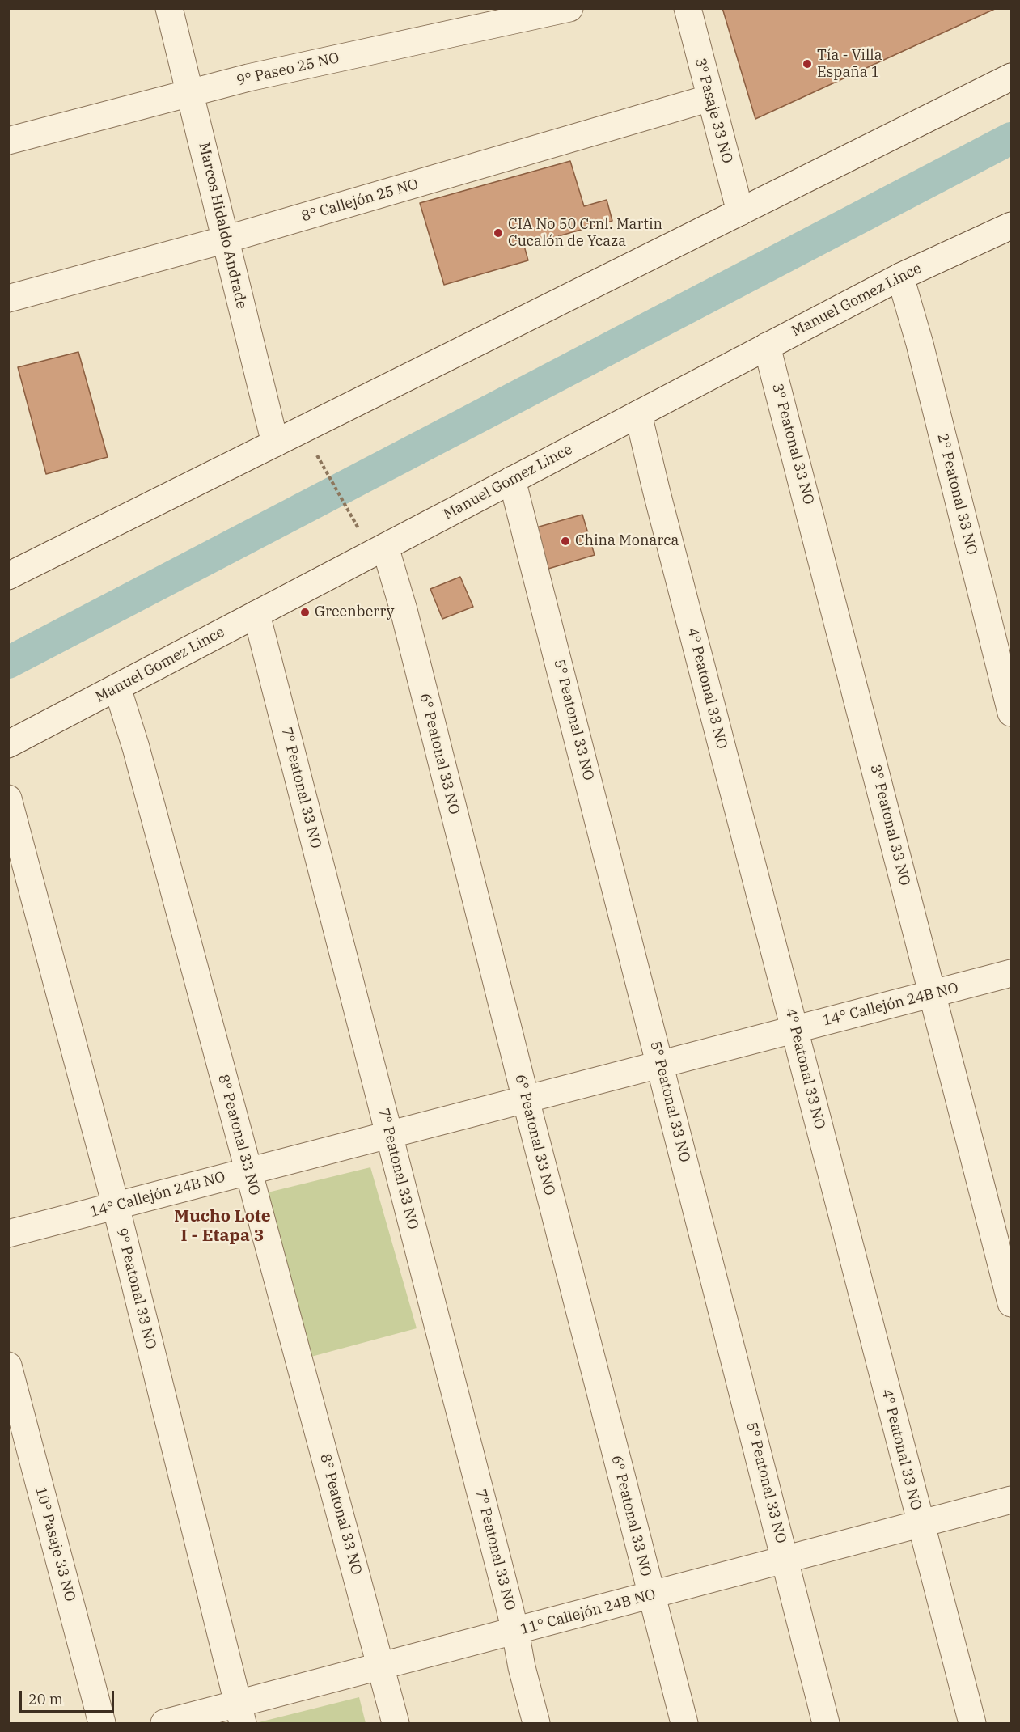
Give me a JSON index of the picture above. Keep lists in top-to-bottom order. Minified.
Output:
{"streets":{"street":["9° Paseo 25 NO","3º Pasaje 33 NO","8° Callejón 25 NO","Marcos Hidaldo Andrade","Manuel Gomez Lince","3° Peatonal 33 NO","2° Peatonal 33 NO","4° Peatonal 33 NO","5° Peatonal 33 NO","6° Peatonal 33 NO","7° Peatonal 33 NO","14° Callejón 24B NO","8° Peatonal 33 NO","9° Peatonal 33 NO","10° Pasaje 33 NO","11° Callejón 24B NO"]},"crossings":[["9° Paseo 25 NO","Marcos Hidaldo Andrade"],["3º Pasaje 33 NO","8° Callejón 25 NO"],["8° Callejón 25 NO","Marcos Hidaldo Andrade"],["Manuel Gomez Lince","3° Peatonal 33 NO"],["Manuel Gomez Lince","2° Peatonal 33 NO"],["Manuel Gomez Lince","4° Peatonal 33 NO"],["Manuel Gomez Lince","5° Peatonal 33 NO"],["Manuel Gomez Lince","6° Peatonal 33 NO"],["Manuel Gomez Lince","7° Peatonal 33 NO"],["Manuel Gomez Lince","8° Peatonal 33 NO"],["3° Peatonal 33 NO","14° Callejón 24B NO"],["4° Peatonal 33 NO","14° Callejón 24B NO"],["4° Peatonal 33 NO","11° Callejón 24B NO"],["5° Peatonal 33 NO","14° Callejón 24B NO"],["5° Peatonal 33 NO","11° Callejón 24B NO"],["6° Peatonal 33 NO","14° Callejón 24B NO"],["6° Peatonal 33 NO","11° Callejón 24B NO"],["7° Peatonal 33 NO","14° Callejón 24B NO"],["7° Peatonal 33 NO","11° Callejón 24B NO"],["14° Callejón 24B NO","8° Peatonal 33 NO"],["14° Callejón 24B NO","9° Peatonal 33 NO"],["8° Peatonal 33 NO","11° Callejón 24B NO"],["9° Peatonal 33 NO","11° Callejón 24B NO"]],"districts":["Mucho Lote I - Etapa 3"],"places":["Tía - Villa España 1","CIA No 50 Crnl. Martin Cucalón de Ycaza","China Monarca","Greenberry"],"scale_bar":"20 m"}
